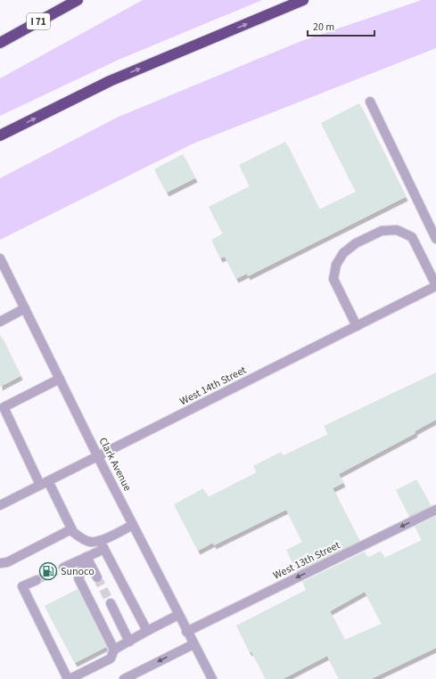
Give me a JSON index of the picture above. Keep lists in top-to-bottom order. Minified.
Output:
{"streets":{"highway":["I 71"],"street":["West 14th Street","Clark Avenue","West 13th Street"]},"crossings":[["West 14th Street","Clark Avenue"],["Clark Avenue","West 13th Street"]],"one_way":["West 13th Street"],"places":{"fuel station":["Sunoco"]},"scale_bar":"20 m"}
